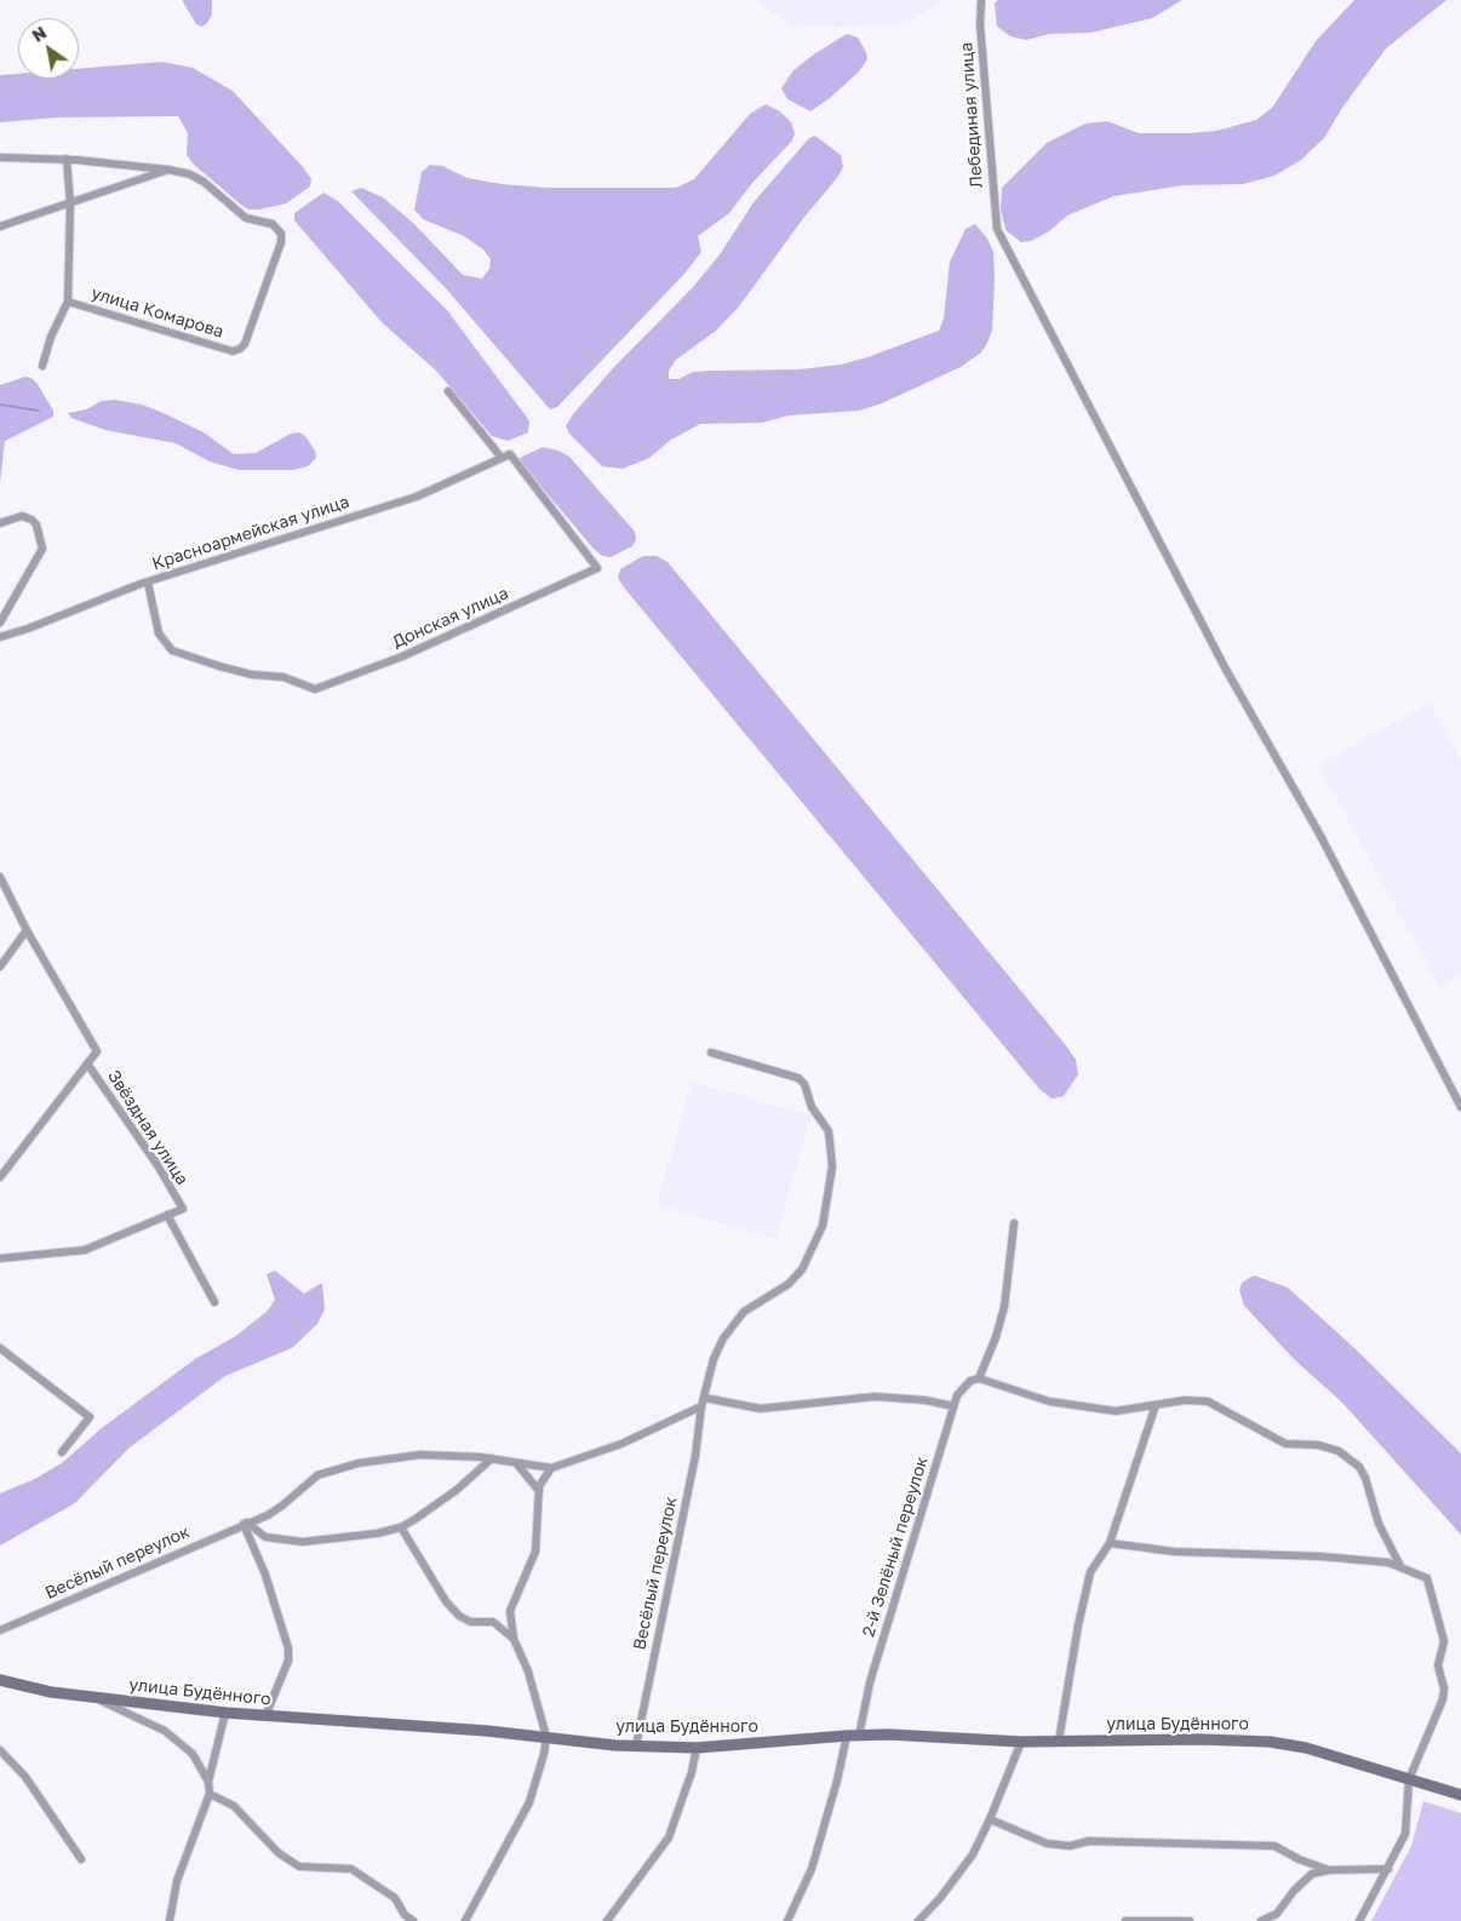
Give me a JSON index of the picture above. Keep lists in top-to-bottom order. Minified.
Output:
{"streets":{"main road":["улица Будённого"],"street":["Лебединая улица","улица Комарова","Красноармейская улица","Донская улица","Звёздная улица","2-й Зелёный переулок","Весёлый переулок"]},"crossings":[["Красноармейская улица","Донская улица"],["2-й Зелёный переулок","улица Будённого"],["Весёлый переулок","улица Будённого"]],"north":"top left"}
